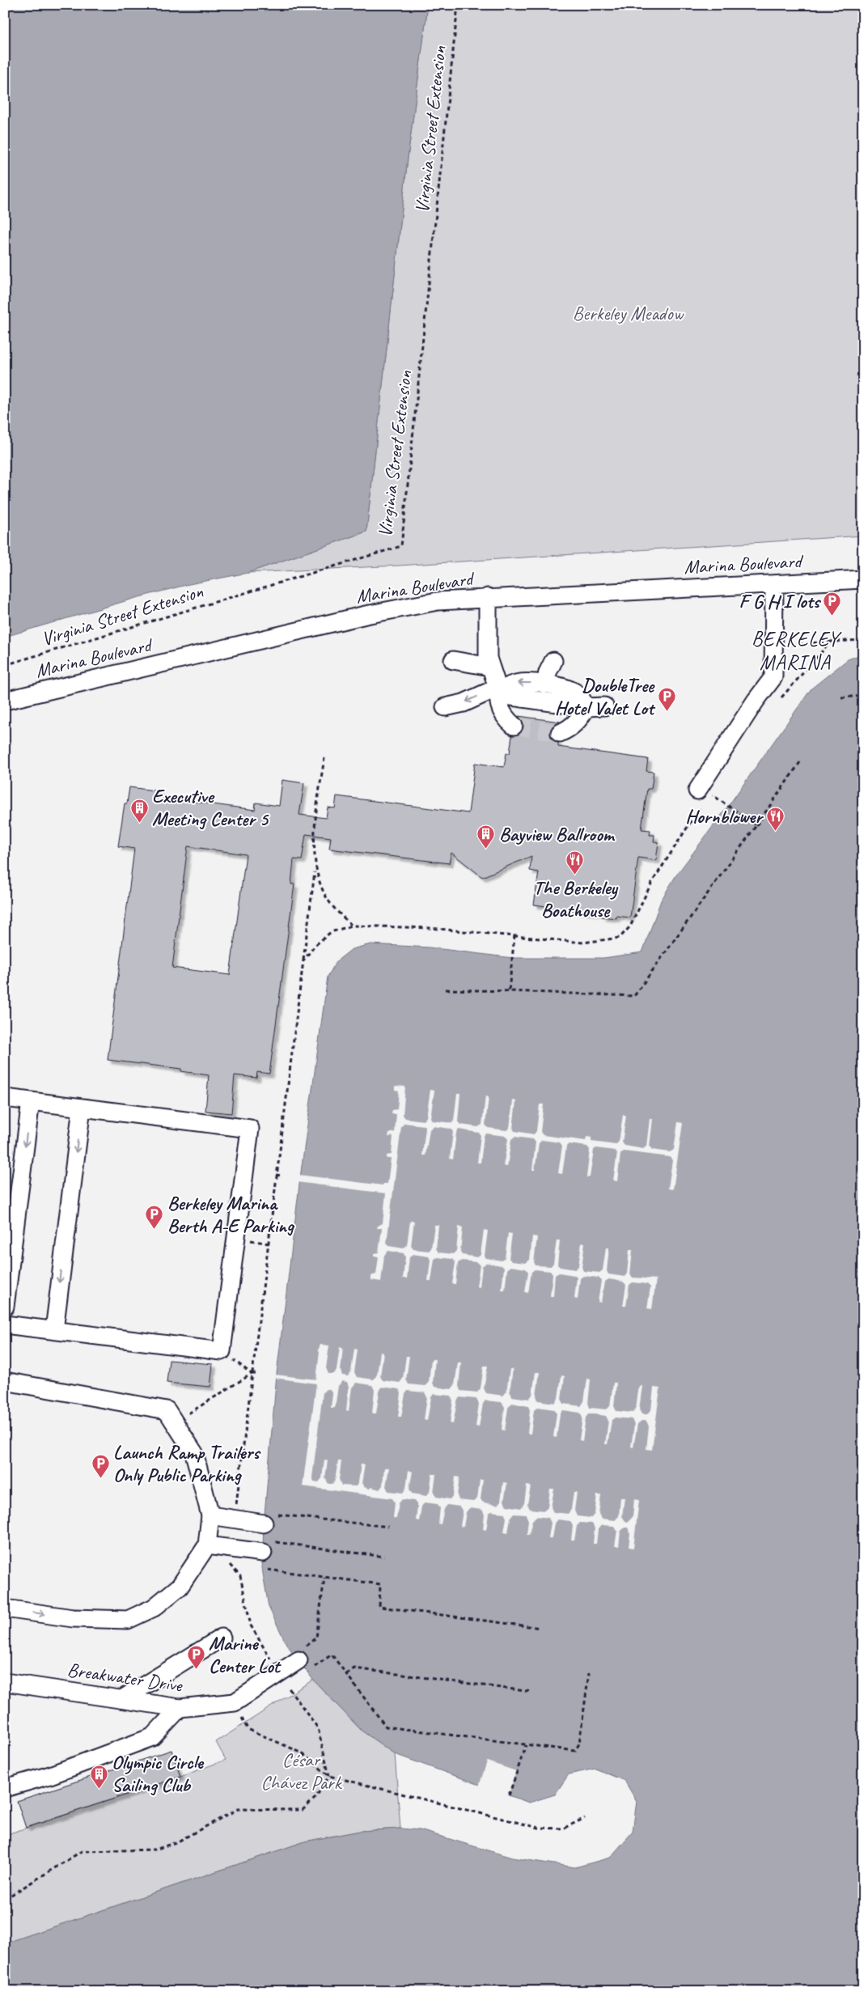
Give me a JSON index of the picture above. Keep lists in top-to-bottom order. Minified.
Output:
{"streets":{"street":["Marina Boulevard","Breakwater Drive"],"path":["Virginia Street Extension"]},"districts":["BERKELEY MARINA"],"parks":["Berkeley Meadow","César Chávez Park"],"places":{"parking":["F G H I lots","DoubleTree Hotel Valet Lot","Berkeley Marina Berth A-E Parking","Launch Ramp Trailers Only Public Parking","Marine Center Lot"],"building":["Executive Meeting Center 5","Bayview Ballroom","Olympic Circle Sailing Club"],"restaurant":["Hornblower","The Berkeley Boathouse"]}}
